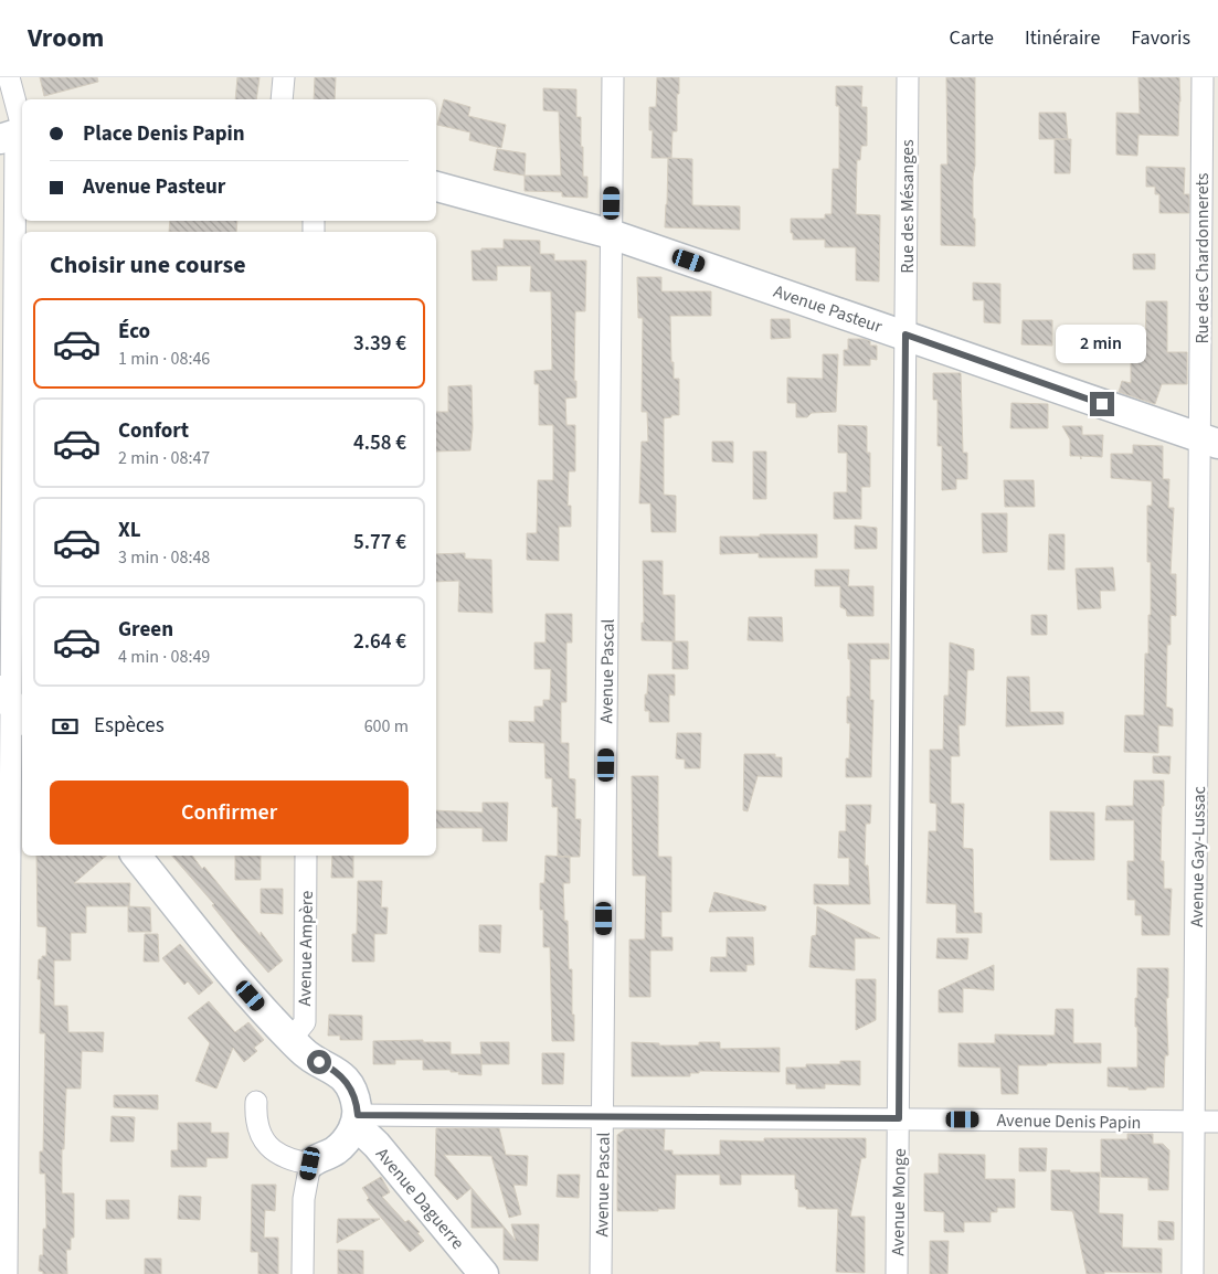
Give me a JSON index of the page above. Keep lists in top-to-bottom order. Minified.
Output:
{"streets":{"street":["Rue des Mésanges","Rue des Chardonnerets","Avenue Pasteur","Avenue Pascal","Avenue Gay-Lussac","Avenue Ampère","Avenue Denis Papin","Avenue Daguerre","Avenue Monge"]},"crossings":[["Rue des Mésanges","Avenue Pasteur"],["Rue des Mésanges","Avenue Monge"],["Rue des Chardonnerets","Avenue Pasteur"],["Rue des Chardonnerets","Avenue Gay-Lussac"],["Avenue Pasteur","Avenue Pascal"],["Avenue Pasteur","Avenue Gay-Lussac"],["Avenue Pasteur","Avenue Monge"],["Avenue Pascal","Avenue Denis Papin"],["Avenue Gay-Lussac","Avenue Denis Papin"],["Avenue Denis Papin","Avenue Daguerre"],["Avenue Denis Papin","Avenue Monge"]],"page":{"header":"Vroom","nav":["Carte","Itinéraire","Favoris"],"banner":["Place Denis Papin","Avenue Pasteur"],"heading":"Choisir une course","list":[{"name":"Éco","note":"1 min · 08:46","value":"3.39 €"},{"name":"Confort","note":"2 min · 08:47","value":"4.58 €"},{"name":"XL","note":"3 min · 08:48","value":"5.77 €"},{"name":"Green","note":"4 min · 08:49","value":"2.64 €"}],"bubble":"2 min","pay":["Espèces","600 m"],"buttons":"Confirmer"}}
